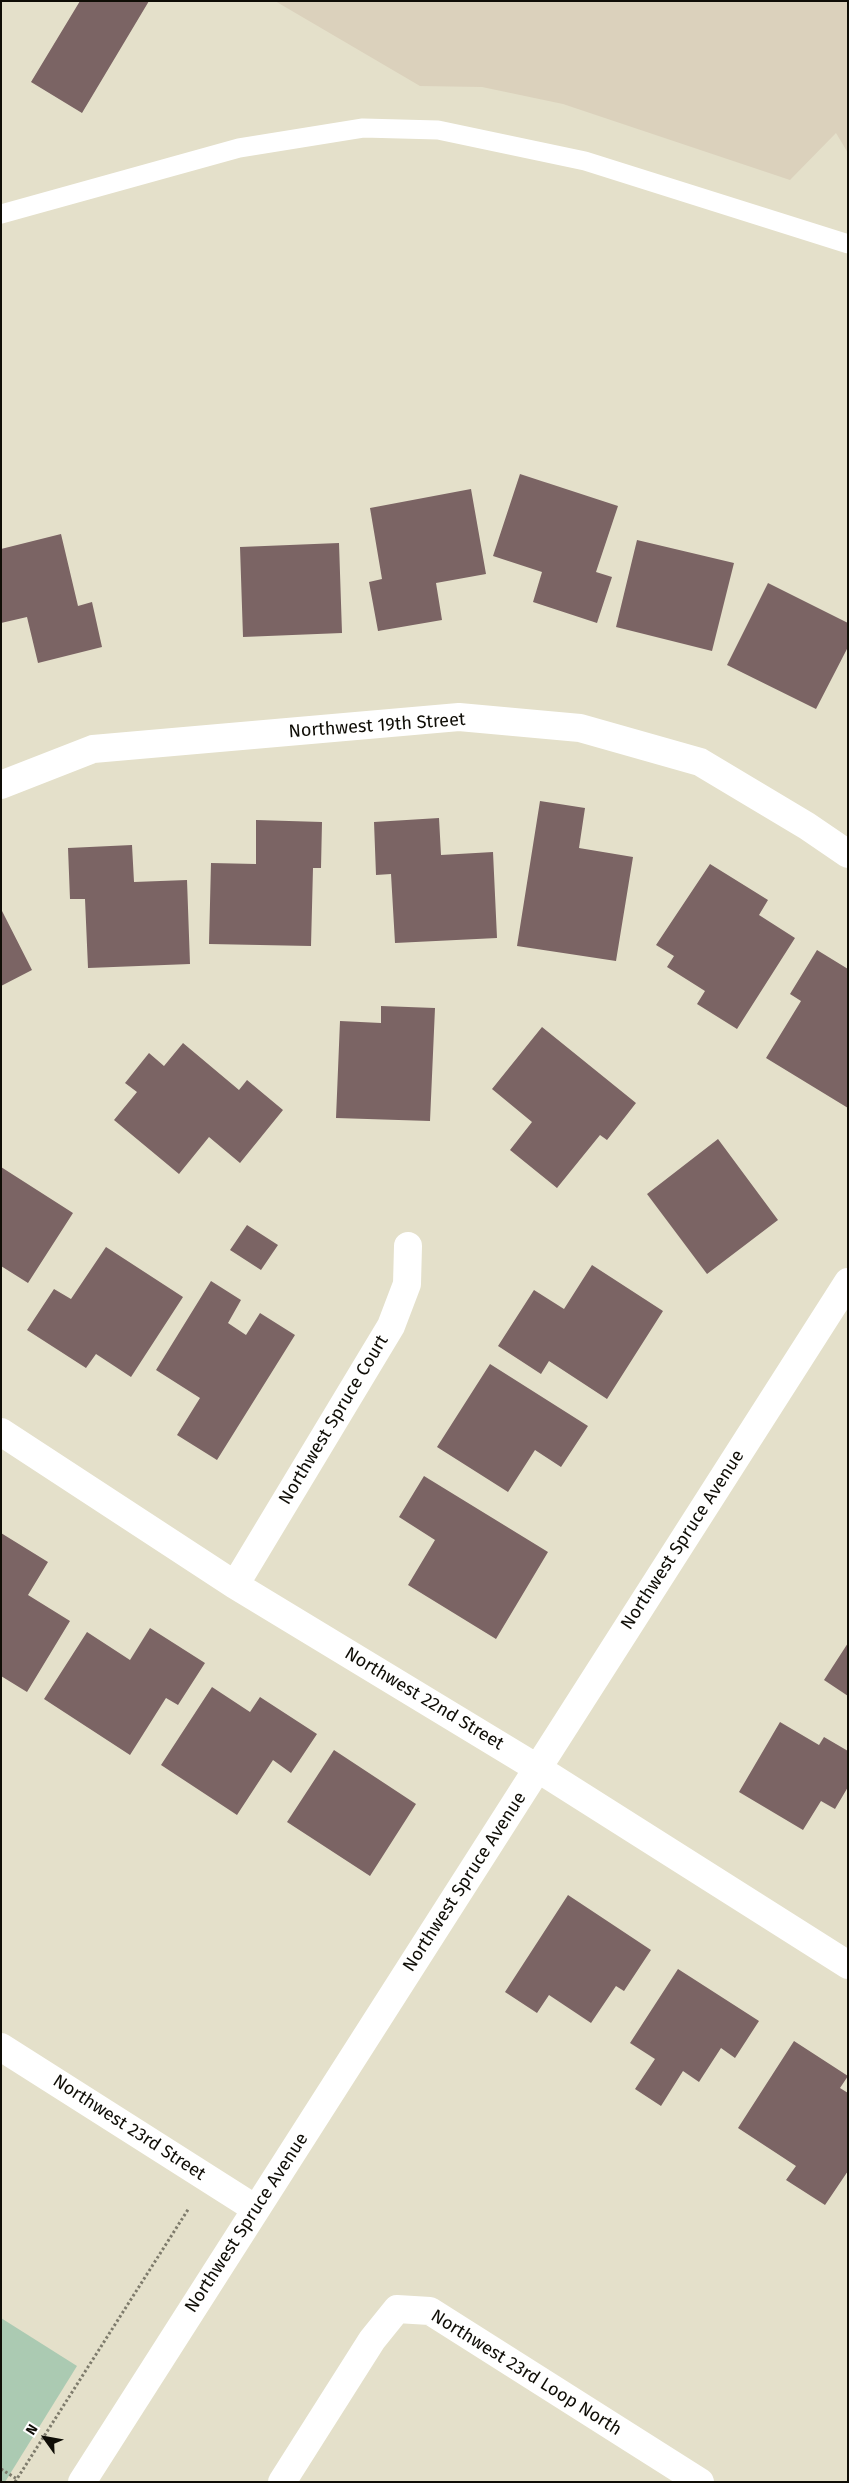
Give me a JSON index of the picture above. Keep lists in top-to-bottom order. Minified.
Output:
{"streets":{"street":["Northwest 19th Street","Northwest Spruce Court","Northwest Spruce Avenue","Northwest 22nd Street","Northwest 23rd Street","Northwest 23rd Loop North"]},"crossings":[["Northwest Spruce Court","Northwest 22nd Street"],["Northwest Spruce Avenue","Northwest 22nd Street"],["Northwest Spruce Avenue","Northwest 23rd Street"]],"north":"top left"}
